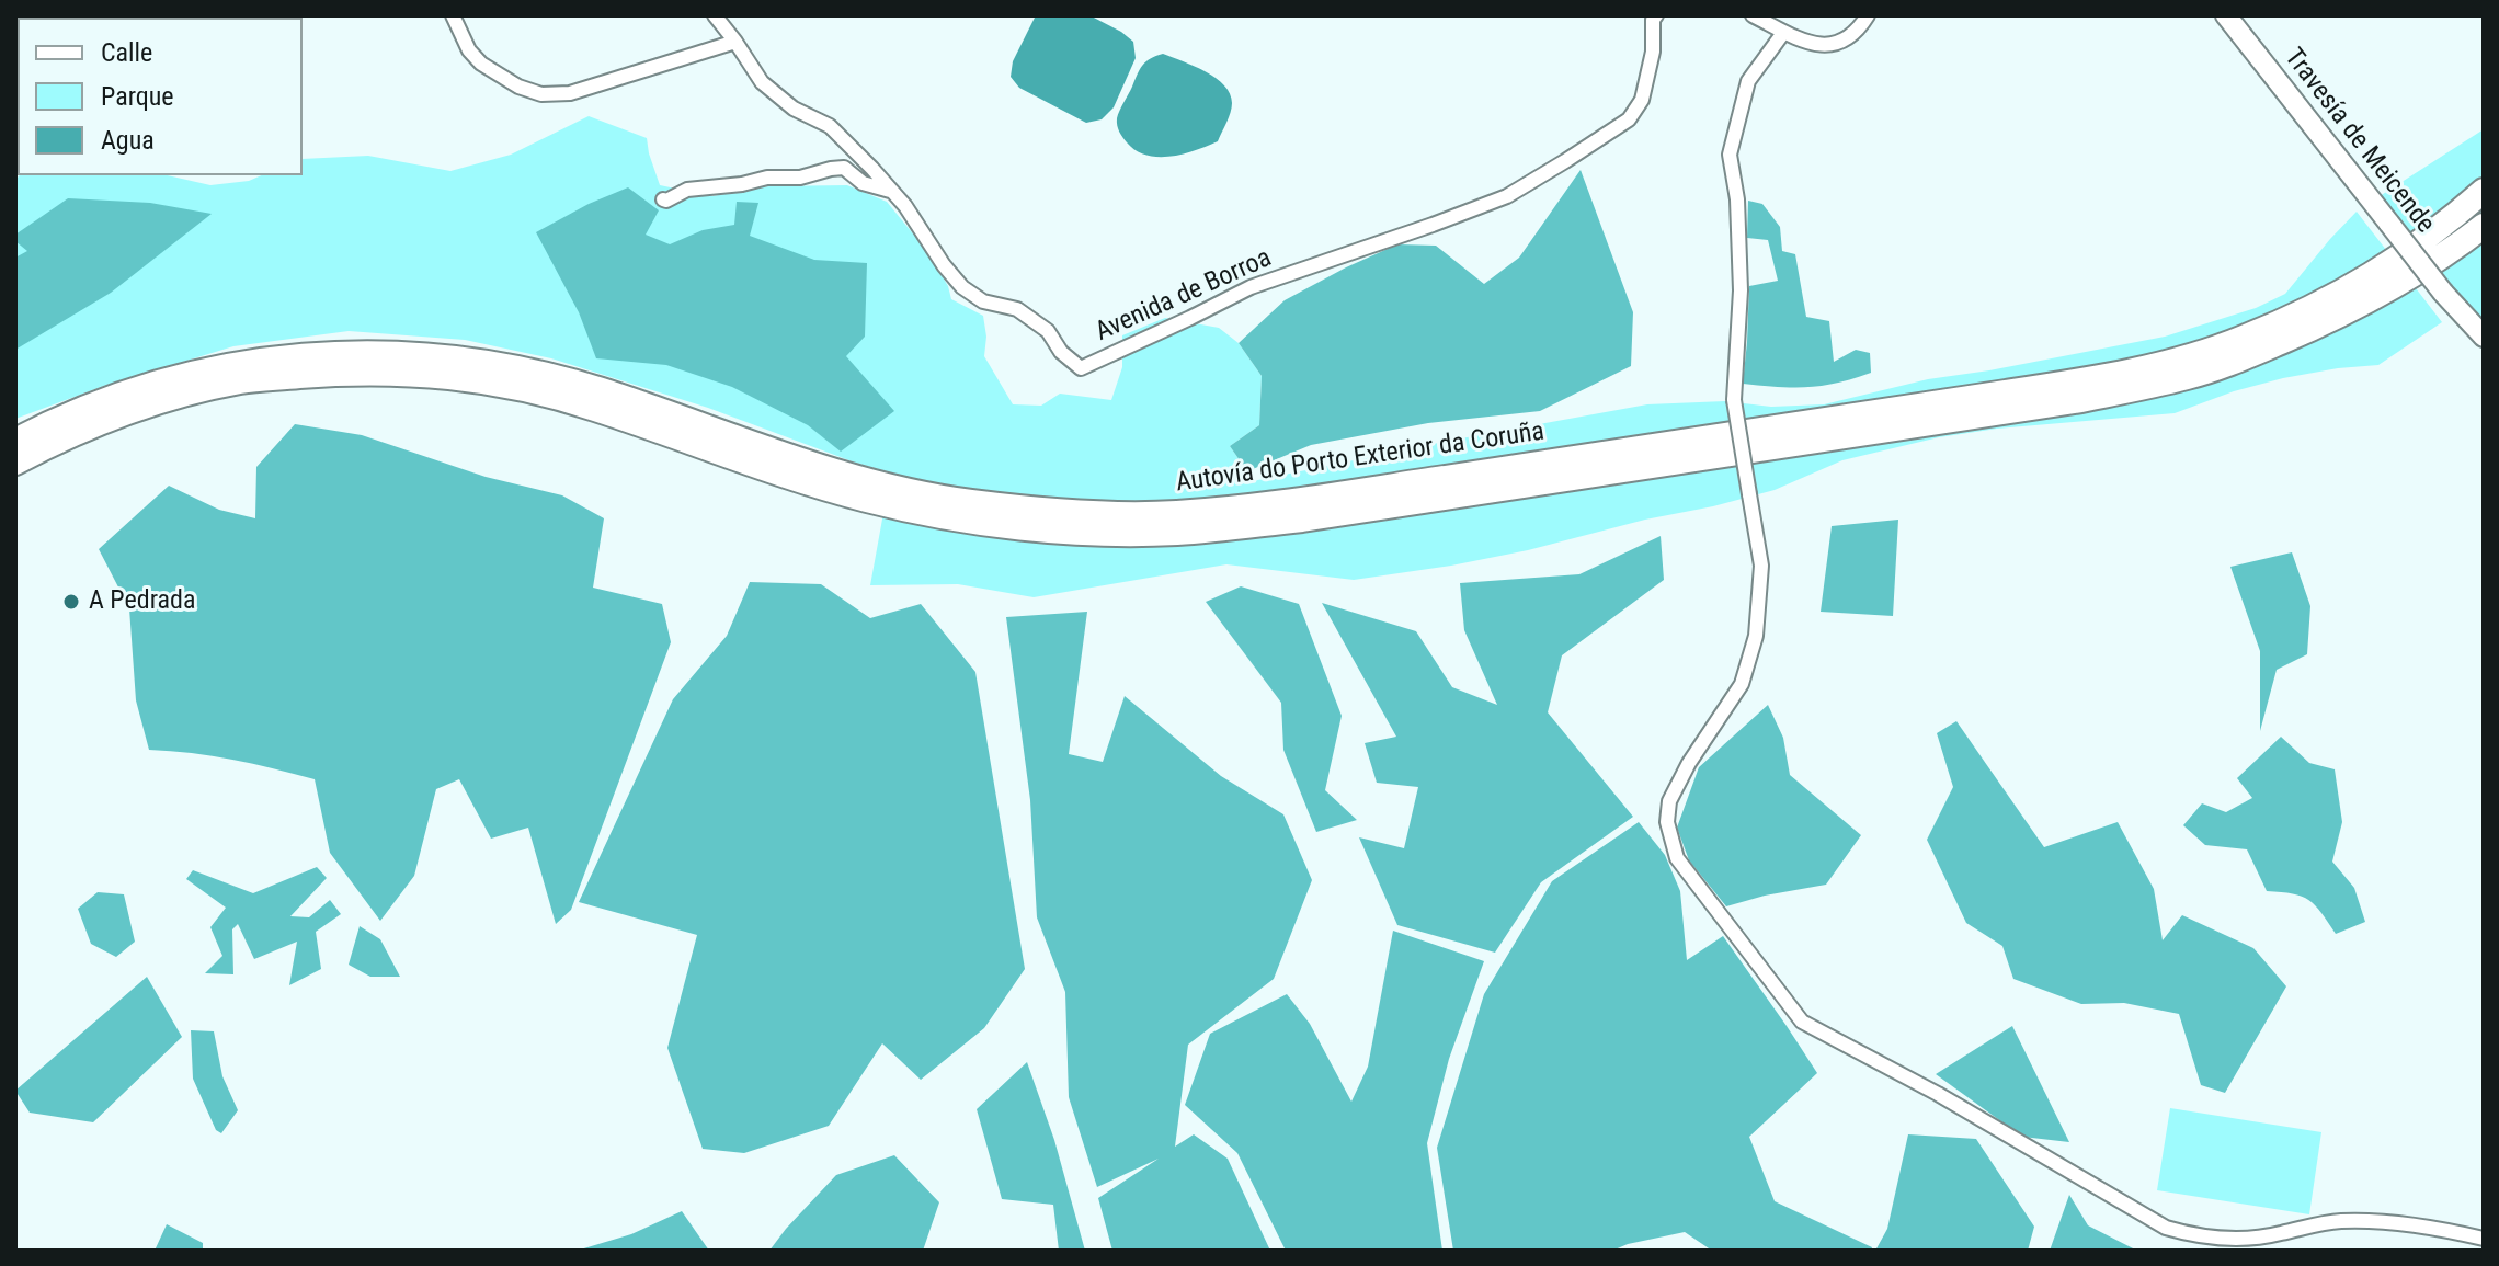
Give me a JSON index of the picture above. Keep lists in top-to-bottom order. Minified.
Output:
{"streets":{"highway":["Autovía do Porto Exterior da Coruña"],"main road":["Travesía de Meicende"],"street":["Avenida de Borroa"]},"places":["A Pedrada"],"legend":["Calle","Parque","Agua"]}
